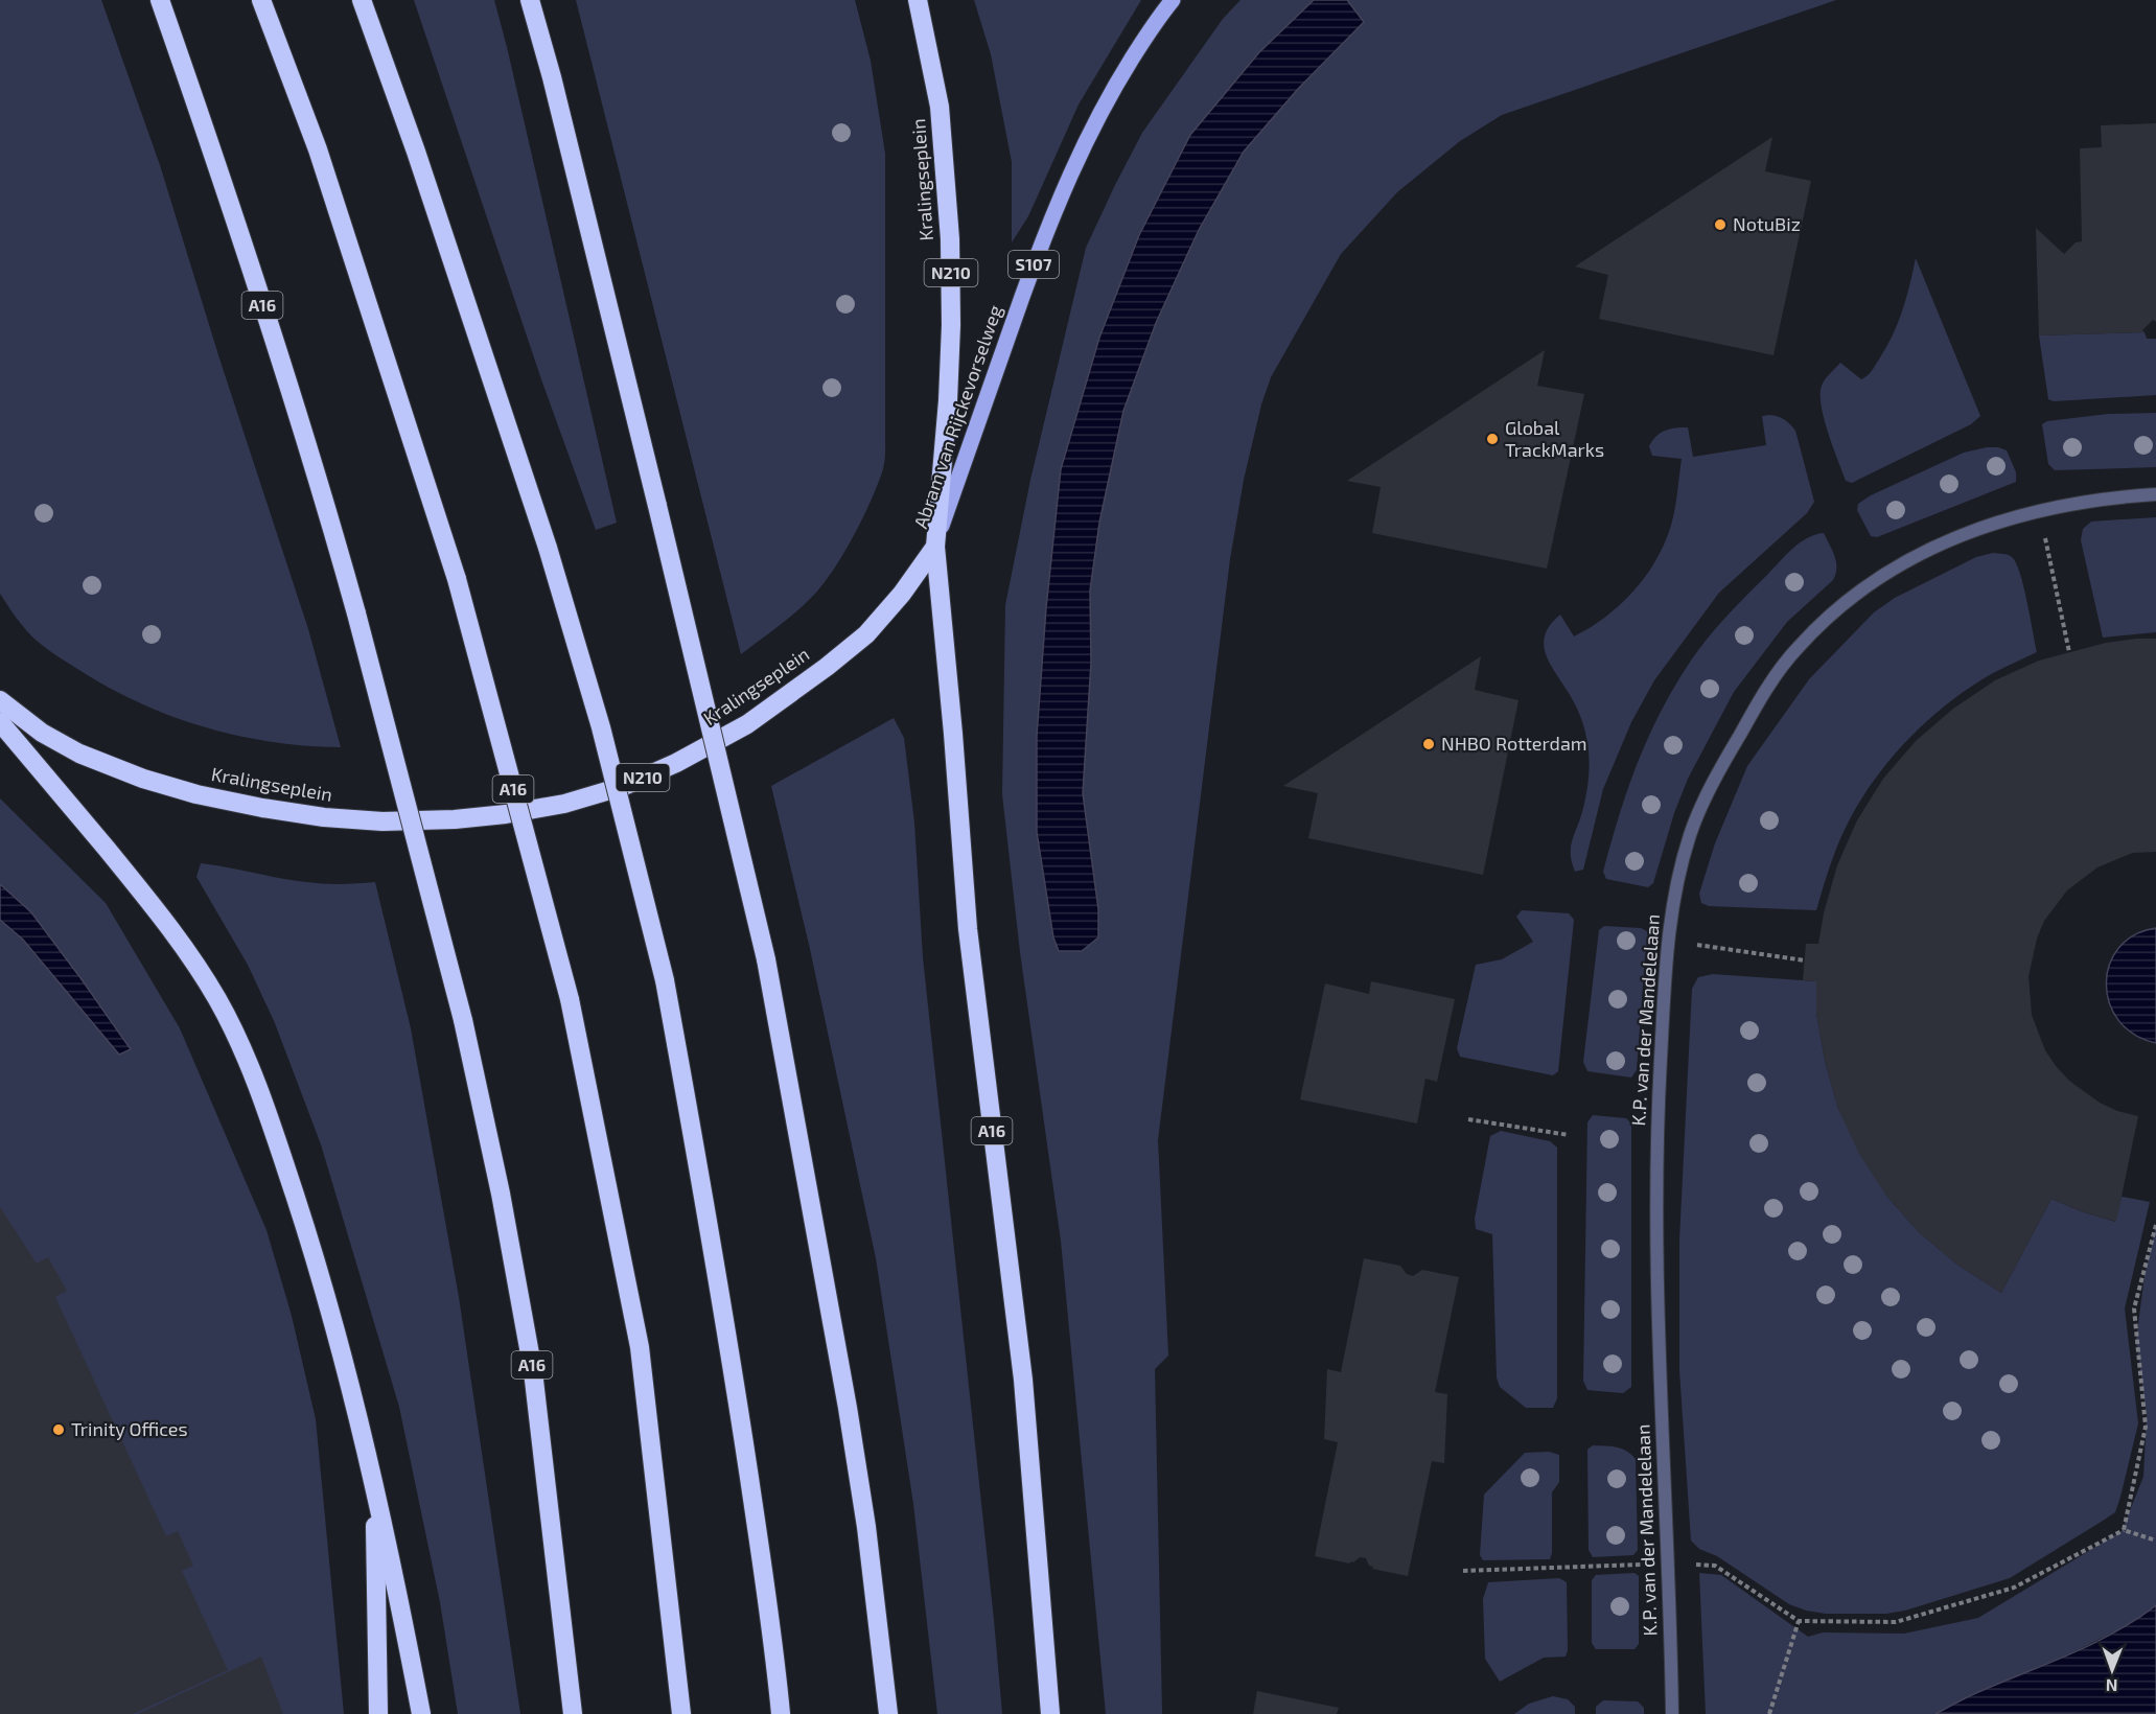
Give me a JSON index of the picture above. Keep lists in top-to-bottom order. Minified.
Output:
{"streets":{"highway":["Kralingseplein","N210","A16"],"main road":["S107","Abram van Rijckevorselweg"],"street":["K.P. van der Mandelelaan"]},"crossings":[["Kralingseplein","A16"],["Kralingseplein","Abram van Rijckevorselweg"],["A16","Abram van Rijckevorselweg"]],"places":["NotuBiz","Global TrackMarks","NHBO Rotterdam","Trinity Offices"],"north":"bottom"}
